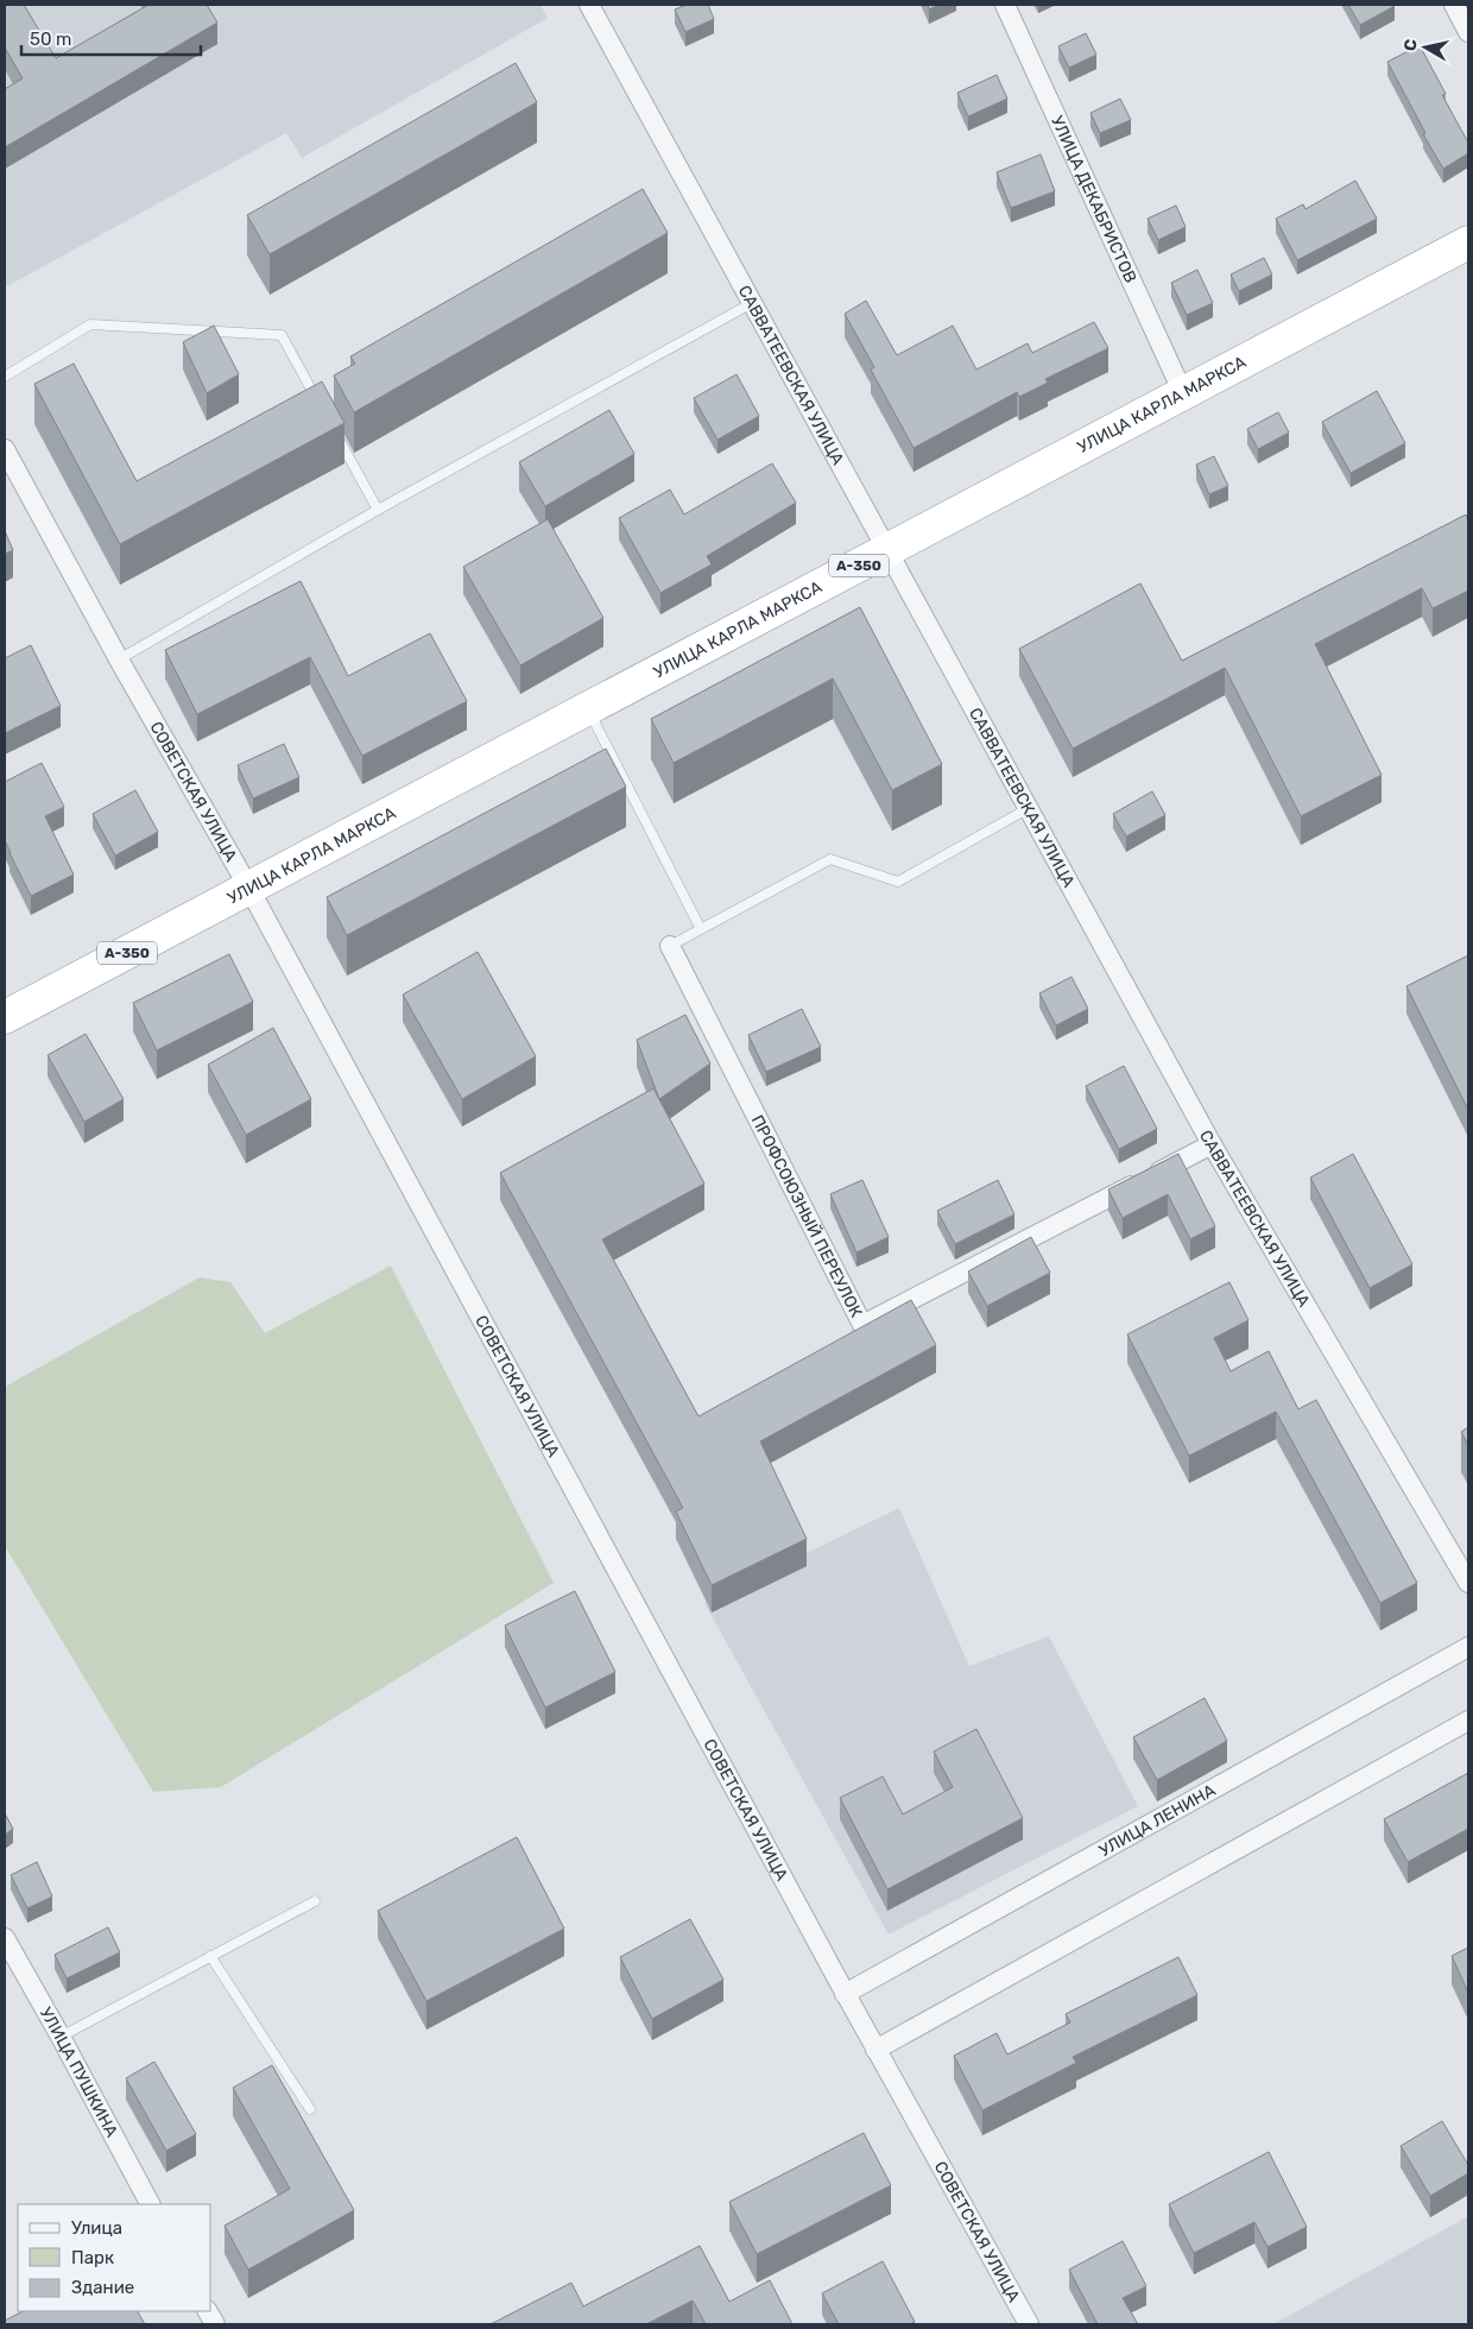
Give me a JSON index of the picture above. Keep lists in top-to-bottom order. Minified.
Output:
{"streets":{"highway":["УЛИЦА КАРЛА МАРКСА","А-350"],"street":["УЛИЦА ДЕКАБРИСТОВ","САВВАТЕЕВСКАЯ УЛИЦА","СОВЕТСКАЯ УЛИЦА","ПРОФСОЮЗНЫЙ ПЕРЕУЛОК","УЛИЦА ЛЕНИНА","УЛИЦА ПУШКИНА"]},"crossings":[["УЛИЦА ДЕКАБРИСТОВ","УЛИЦА КАРЛА МАРКСА"],["САВВАТЕЕВСКАЯ УЛИЦА","УЛИЦА КАРЛА МАРКСА"],["САВВАТЕЕВСКАЯ УЛИЦА","ПРОФСОЮЗНЫЙ ПЕРЕУЛОК"],["УЛИЦА КАРЛА МАРКСА","СОВЕТСКАЯ УЛИЦА"],["СОВЕТСКАЯ УЛИЦА","УЛИЦА ЛЕНИНА"]],"legend":["Улица","Парк","Здание"],"scale_bar":"50 m","north":"left"}
